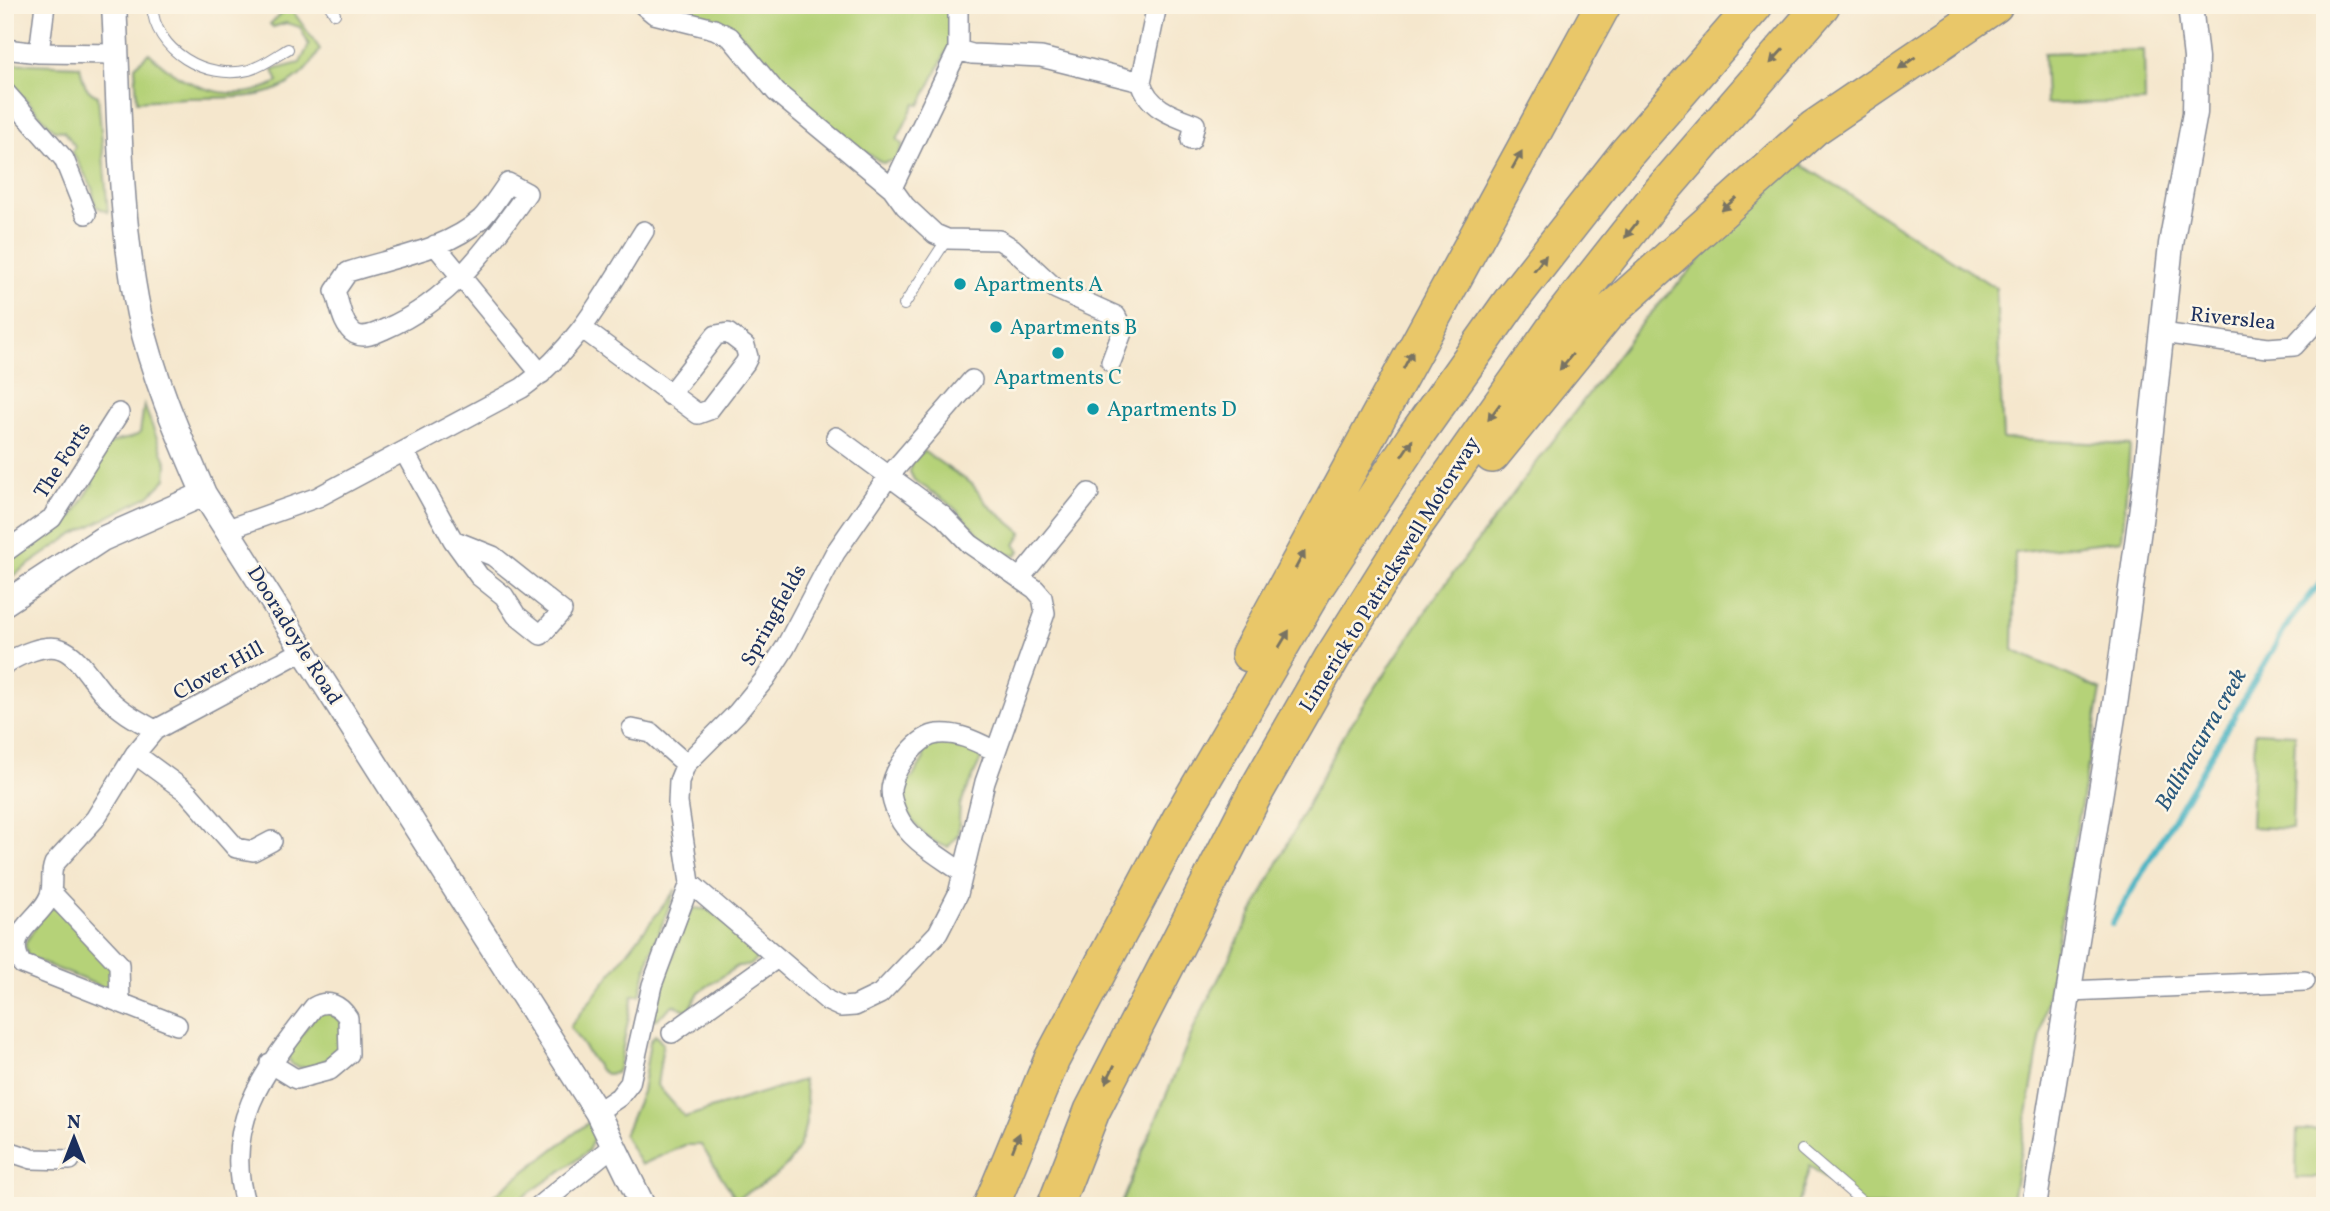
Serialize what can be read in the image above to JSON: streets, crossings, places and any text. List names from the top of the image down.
{
  "streets": {
    "highway": ["Limerick to Patrickswell Motorway"],
    "street": [
      "Riverslea",
      "The Forts",
      "Springfields",
      "Dooradoyle Road",
      "Clover Hill"
    ]
  },
  "crossings": [
    ["Dooradoyle Road", "Clover Hill"]
  ],
  "water": ["Ballinacurra creek"],
  "places": [
    "Apartments A",
    "Apartments B",
    "Apartments C",
    "Apartments D"
  ],
  "north": "top"
}
